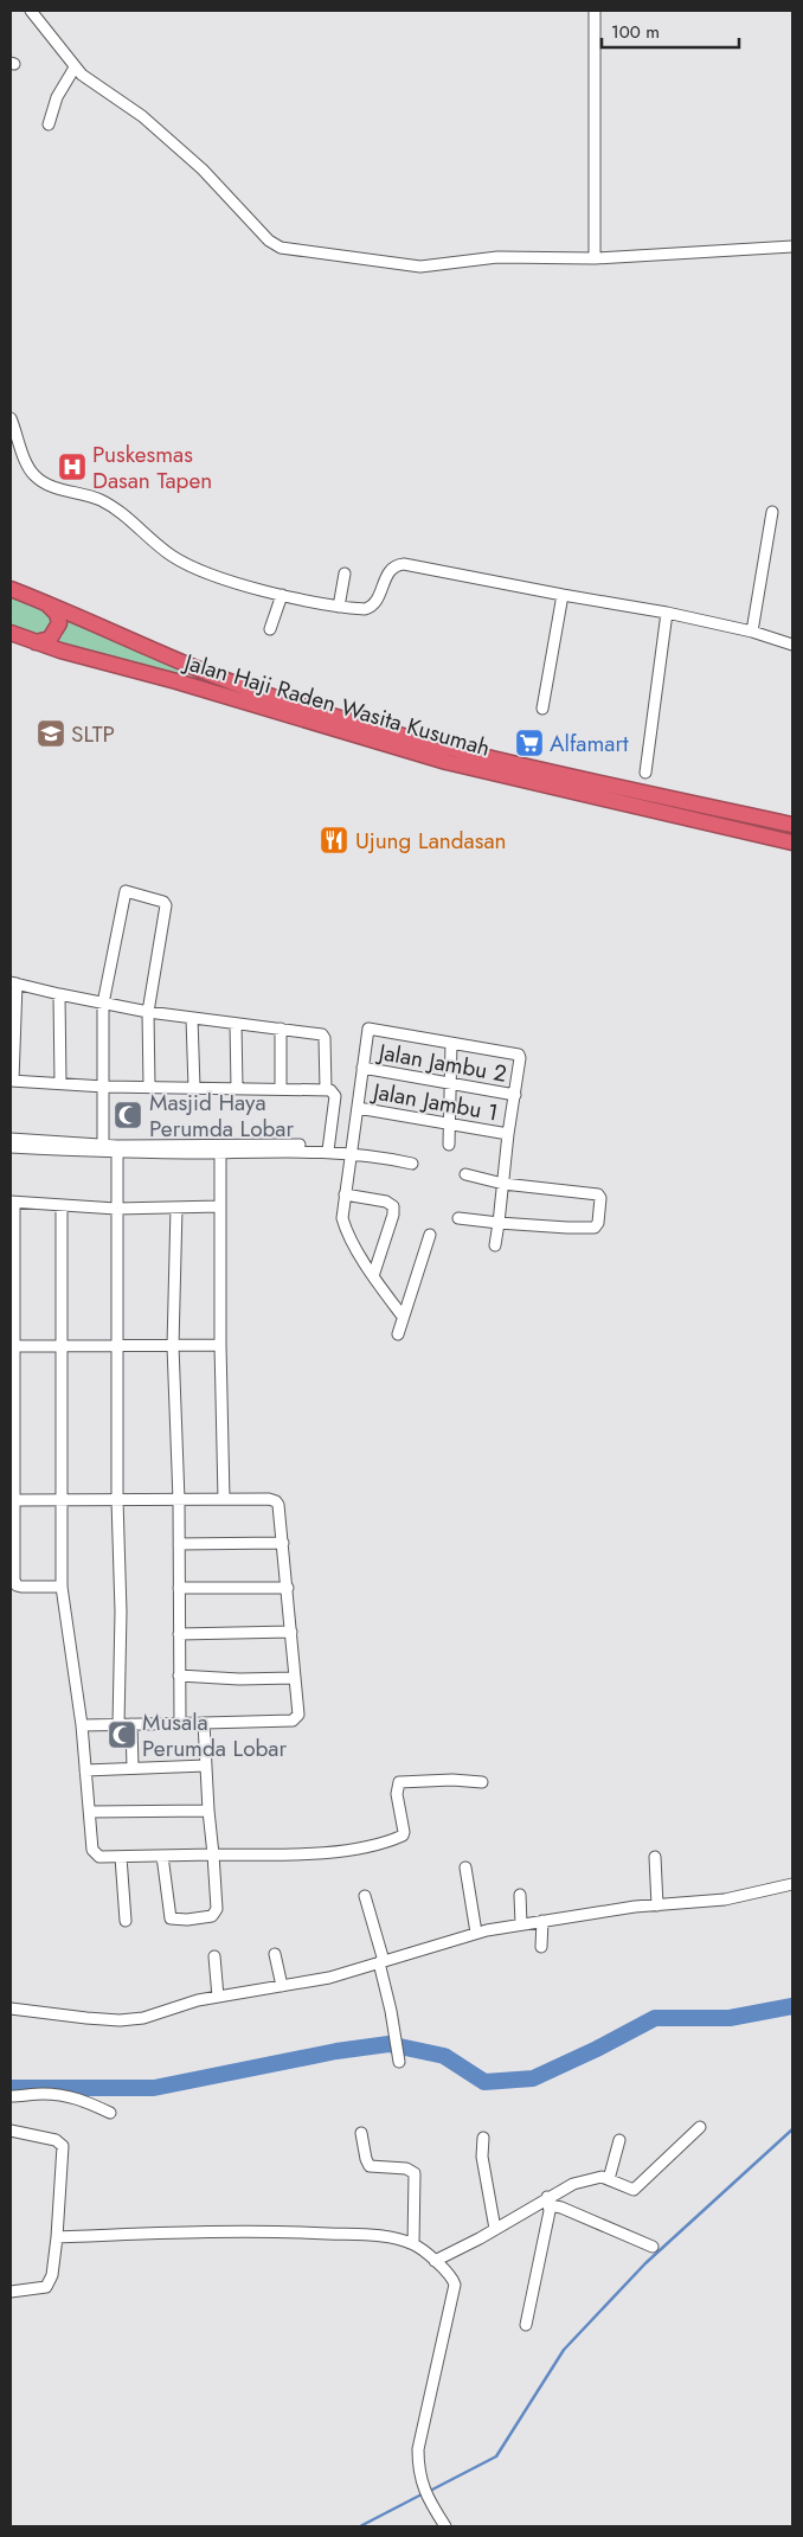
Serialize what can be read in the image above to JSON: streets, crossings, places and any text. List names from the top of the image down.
{
  "streets": {
    "highway": ["Jalan Haji Raden Wasita Kusumah"],
    "street": ["Jalan Jambu 2", "Jalan Jambu 1"]
  },
  "places": {
    "hospital": ["Puskesmas Dasan Tapen"],
    "school or university": ["SLTP"],
    "supermarket": ["Alfamart"],
    "restaurant": ["Ujung Landasan"],
    "mosque": ["Masjid Haya Perumda Lobar", "Musala Perumda Lobar"]
  },
  "scale_bar": "100 m"
}
